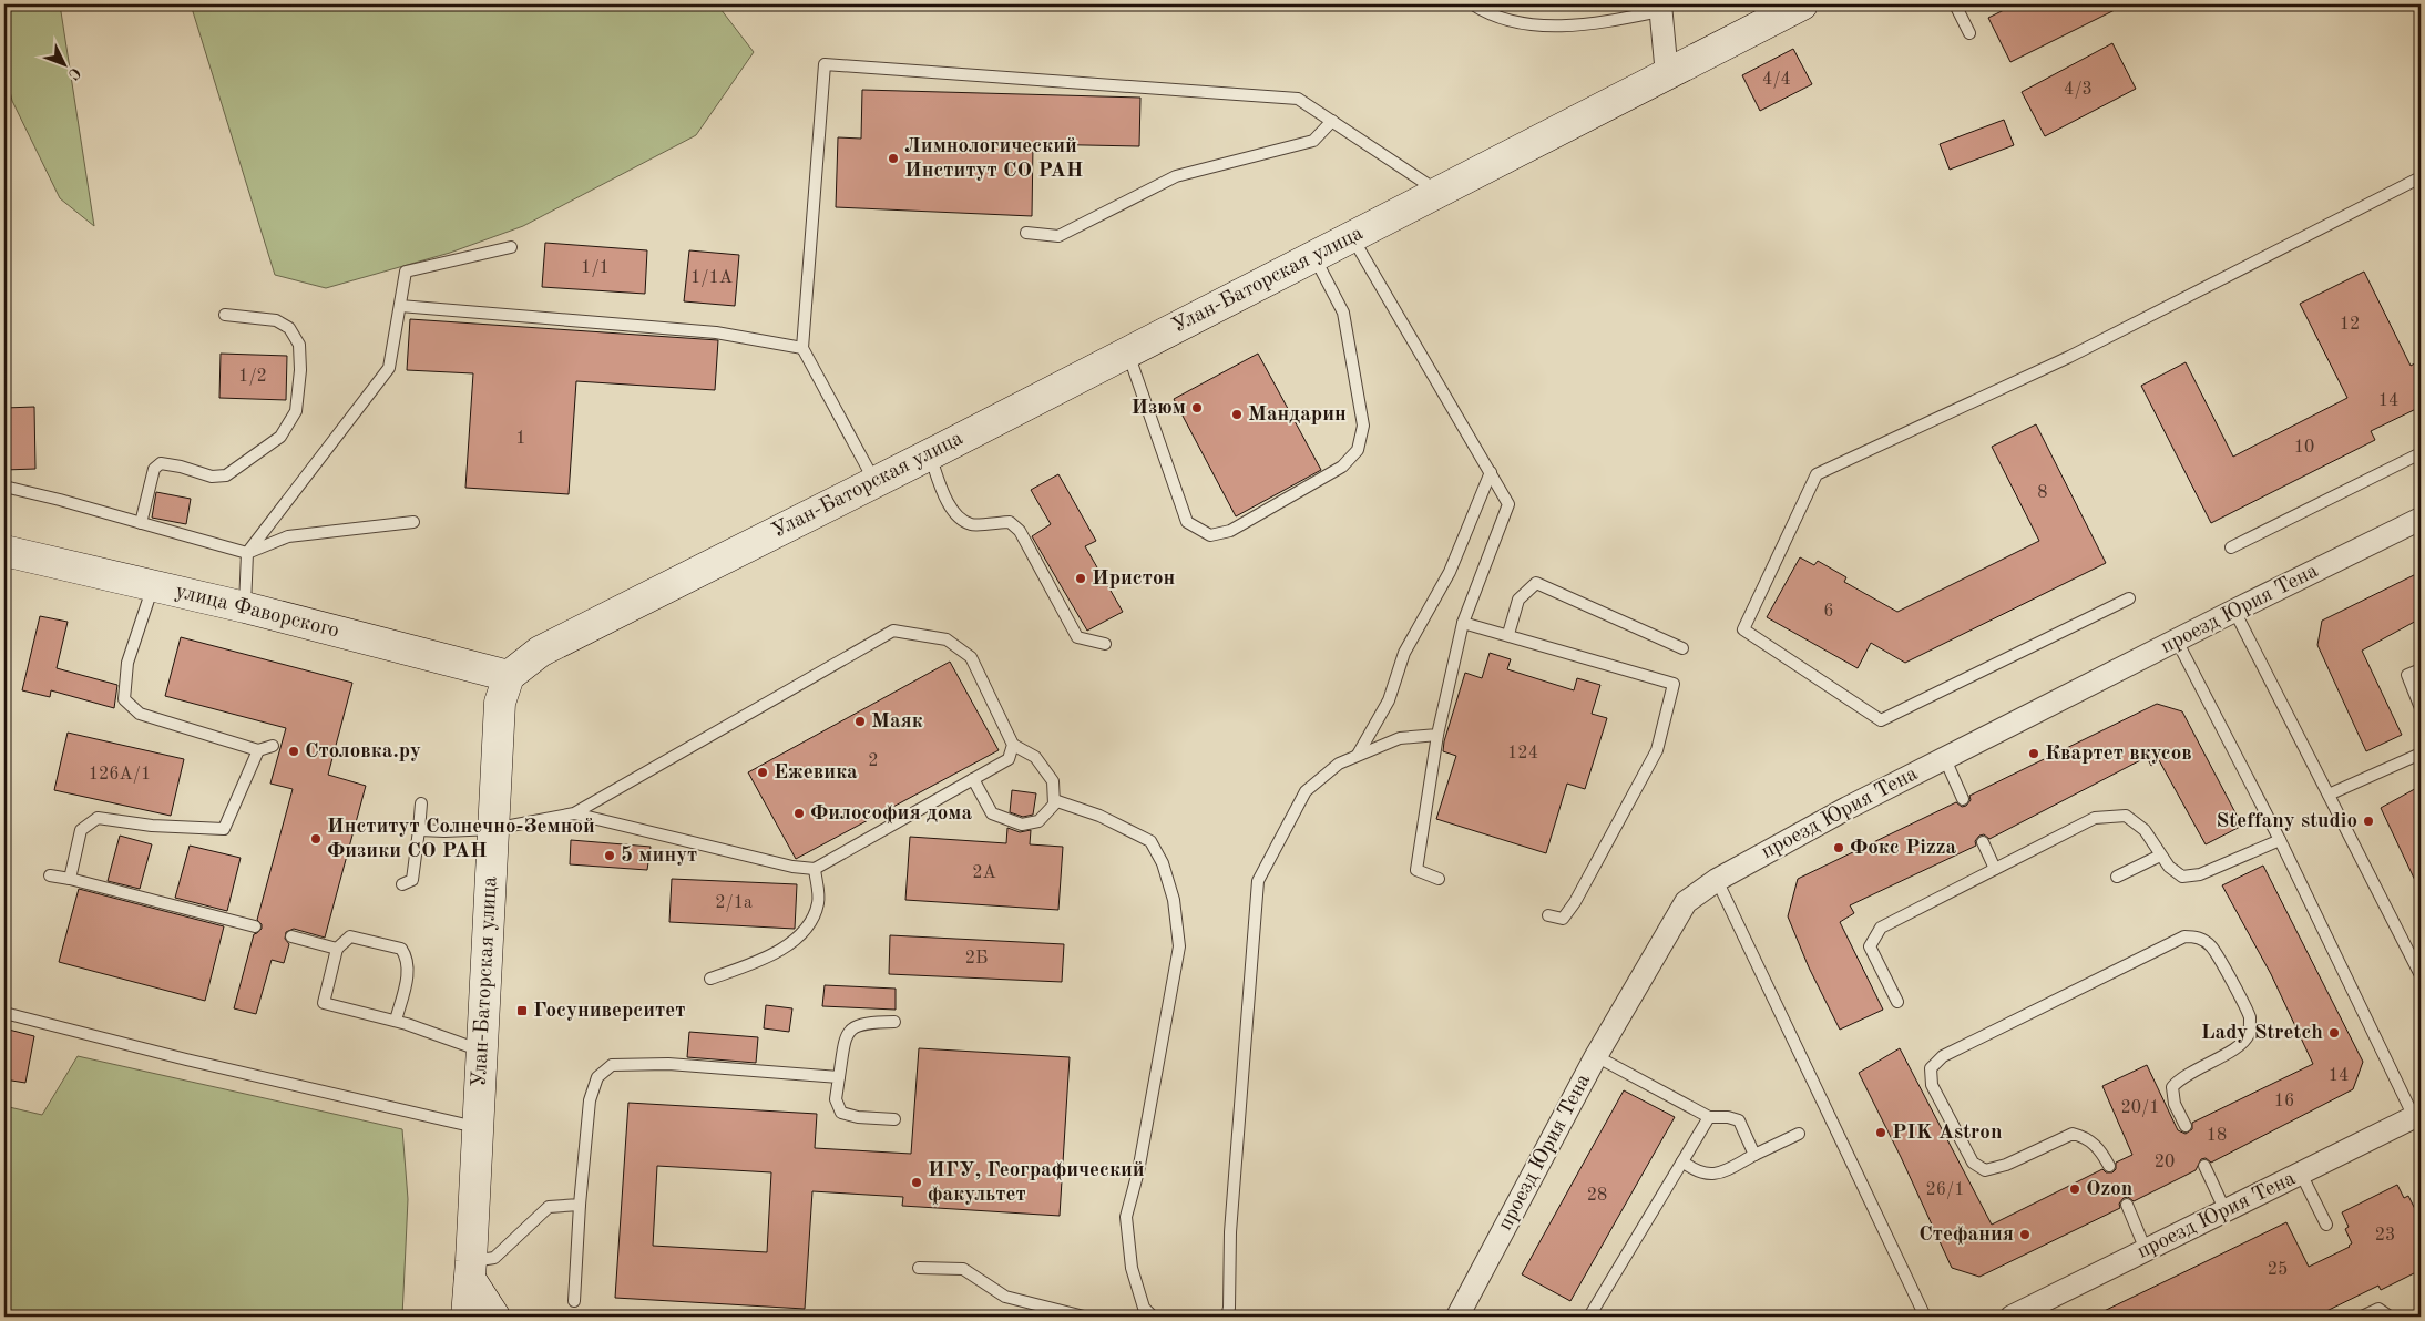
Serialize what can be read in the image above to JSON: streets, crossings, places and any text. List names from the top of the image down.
{
  "streets": {
    "street": ["Улан-Баторская улица", "проезд Юрия Тена", "улица Фаворского"]
  },
  "crossings": [
    ["Улан-Баторская улица", "улица Фаворского"]
  ],
  "places": {
    "other": [
      "Лимнологический Институт СО РАН",
      "Изюм",
      "Мандарин",
      "Иристон",
      "Маяк",
      "Столовка.ру",
      "Квартет вкусов",
      "Ежевика",
      "Философия дома",
      "Steffany studio",
      "Институт Солнечно-Земной Физики СО РАН",
      "Фокс Pizza",
      "5 минут",
      "Lady Stretch",
      "PIK Astron",
      "ИГУ, Географический факультет",
      "Ozon",
      "Стефания"
    ],
    "transit": ["Госуниверситет"]
  },
  "house_numbers": [
    "4/4",
    "4/3",
    "1/1",
    "1/1А",
    "12",
    "1/2",
    "14",
    "1",
    "10",
    "8",
    "6",
    "124",
    "2",
    "126А/1",
    "2А",
    "2/1а",
    "2Б",
    "14",
    "16",
    "20/1",
    "18",
    "20",
    "26/1",
    "28",
    "23",
    "25"
  ],
  "north": "bottom right"
}
